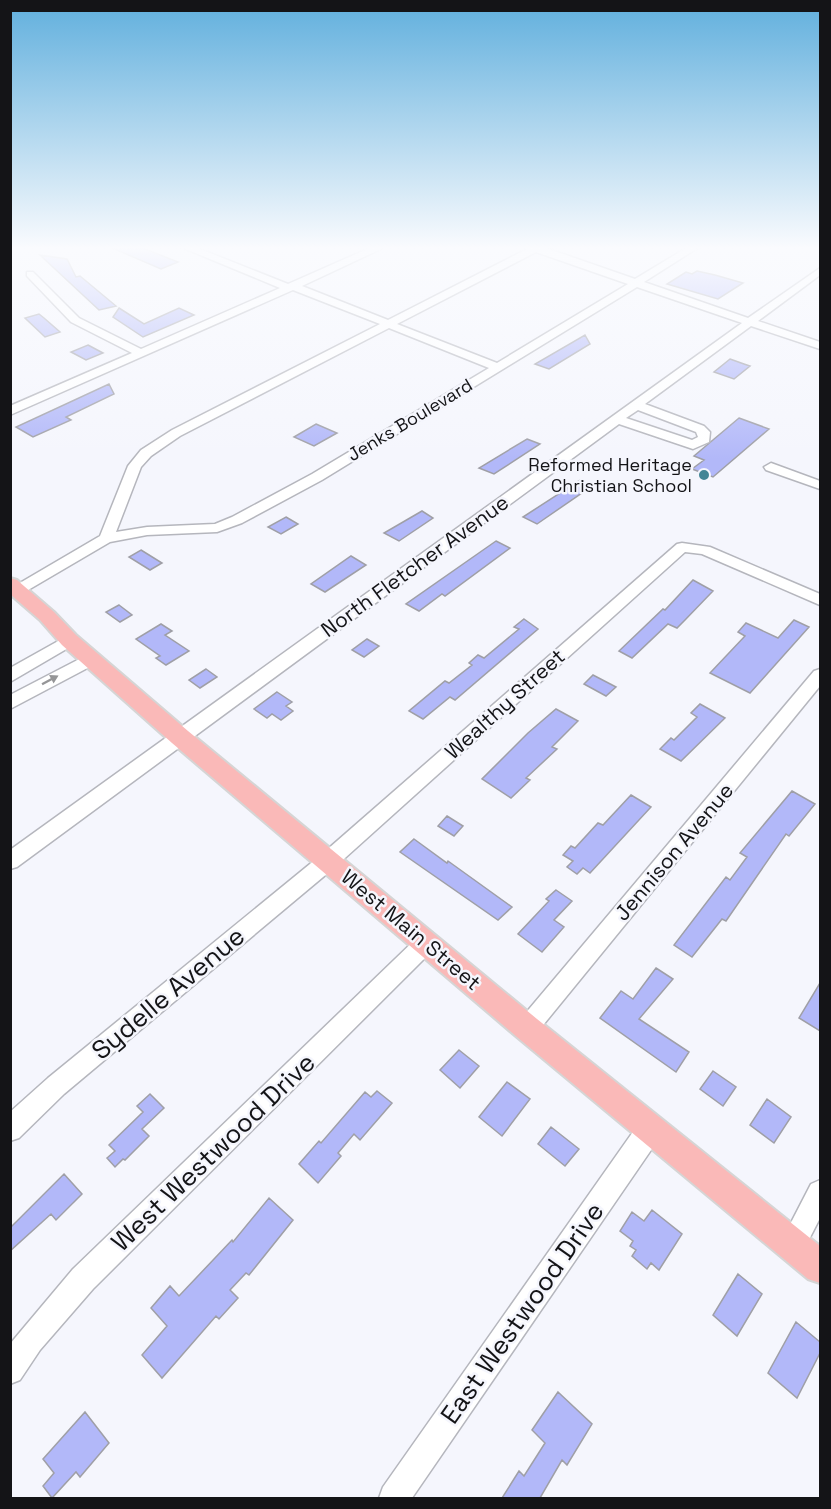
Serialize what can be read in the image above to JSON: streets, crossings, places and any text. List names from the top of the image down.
{
  "streets": {
    "main road": ["West Main Street"],
    "street": [
      "Jenks Boulevard",
      "North Fletcher Avenue",
      "Wealthy Street",
      "Jennison Avenue",
      "Sydelle Avenue",
      "West Westwood Drive",
      "East Westwood Drive"
    ]
  },
  "crossings": [
    ["North Fletcher Avenue", "West Main Street"],
    ["Wealthy Street", "West Main Street"],
    ["Wealthy Street", "Sydelle Avenue"],
    ["Jennison Avenue", "West Main Street"],
    ["West Main Street", "Sydelle Avenue"],
    ["West Main Street", "West Westwood Drive"],
    ["West Main Street", "East Westwood Drive"]
  ],
  "places": ["Reformed Heritage Christian School"]
}
